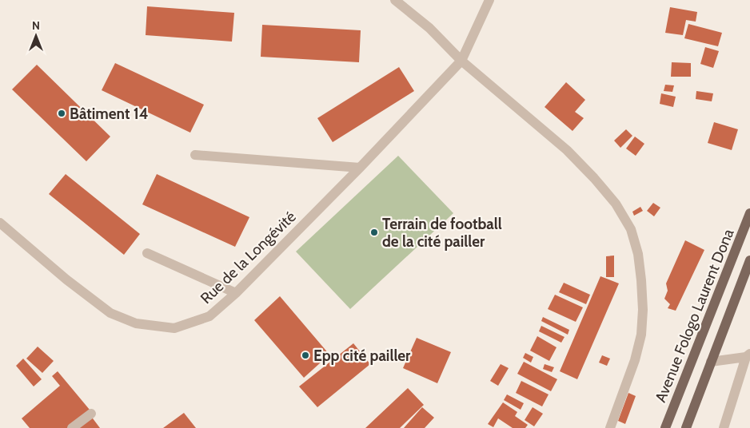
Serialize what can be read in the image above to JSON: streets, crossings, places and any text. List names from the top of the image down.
{
  "streets": {
    "main road": ["Avenue Fologo Laurent Dona"],
    "street": ["Rue de la Longévité"]
  },
  "places": ["Bâtiment 14", "Terrain de football de la cité pailler", "Epp cité pailler"],
  "north": "top"
}
